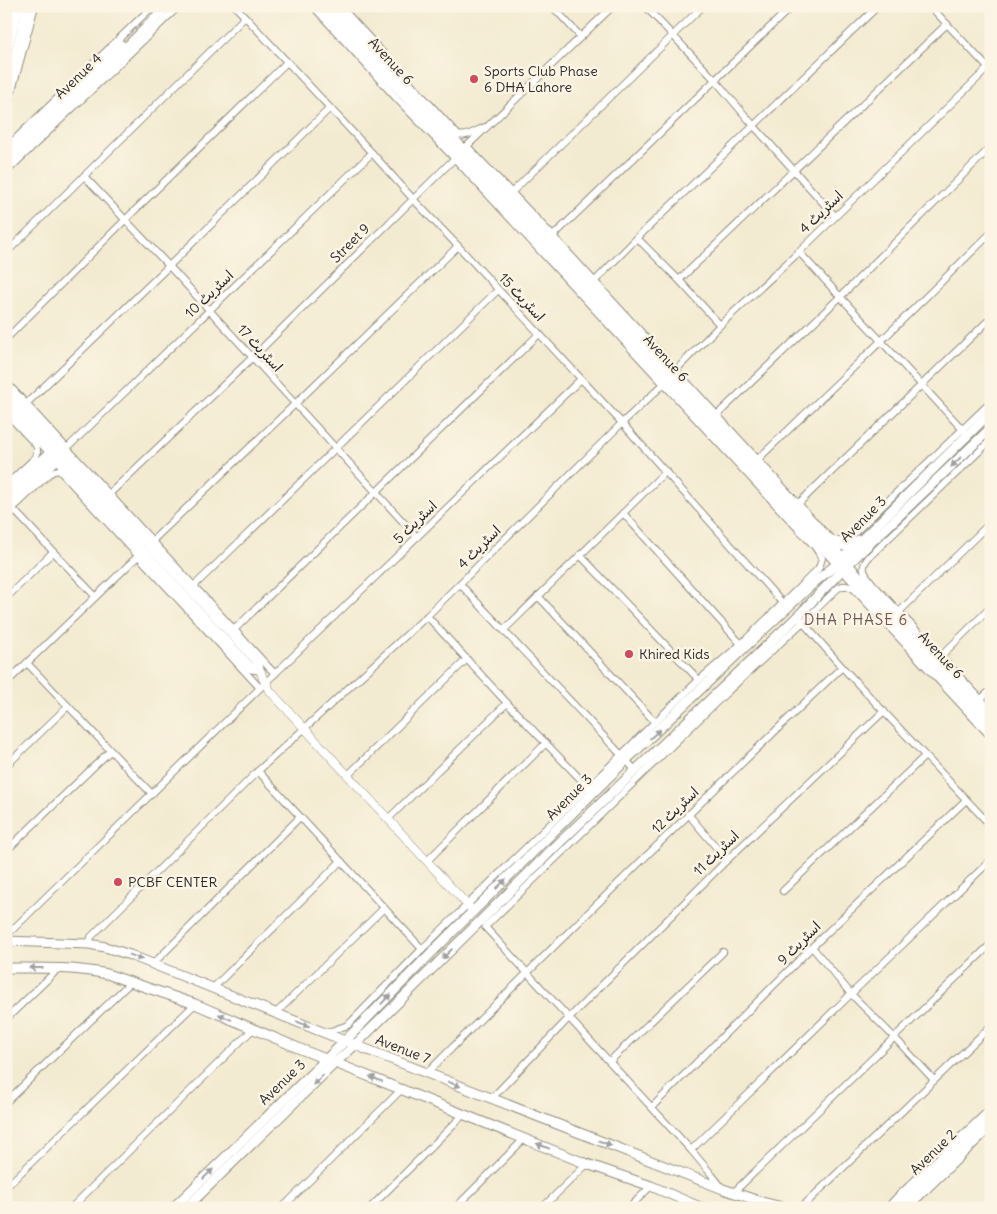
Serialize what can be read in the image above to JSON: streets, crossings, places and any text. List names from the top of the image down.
{
  "streets": {
    "main road": [
      "Avenue 6",
      "Avenue 4",
      "Avenue 3",
      "Avenue 7",
      "Avenue 2"
    ],
    "street": [
      "اسٹریٹ 4",
      "Street 9",
      "اسٹریٹ 10",
      "اسٹریٹ 15",
      "اسٹریٹ 17",
      "اسٹریٹ 5",
      "اسٹریٹ 12",
      "اسٹریٹ 11",
      "اسٹریٹ 9"
    ]
  },
  "crossings": [
    ["Avenue 6", "اسٹریٹ 4"],
    ["Avenue 6", "Street 9"],
    ["Avenue 6", "Avenue 3"],
    ["اسٹریٹ 4", "اسٹریٹ 15"],
    ["اسٹریٹ 4", "Avenue 7"],
    ["Street 9", "اسٹریٹ 15"],
    ["Street 9", "اسٹریٹ 17"],
    ["اسٹریٹ 10", "اسٹریٹ 15"],
    ["اسٹریٹ 10", "اسٹریٹ 17"],
    ["اسٹریٹ 15", "Avenue 3"],
    ["اسٹریٹ 15", "اسٹریٹ 5"],
    ["اسٹریٹ 17", "اسٹریٹ 5"],
    ["Avenue 3", "Avenue 7"],
    ["اسٹریٹ 12", "Avenue 7"],
    ["اسٹریٹ 11", "Avenue 7"]
  ],
  "districts": ["DHA PHASE 6"],
  "places": ["Sports Club Phase 6 DHA Lahore", "Khired Kids", "PCBF CENTER"]
}
